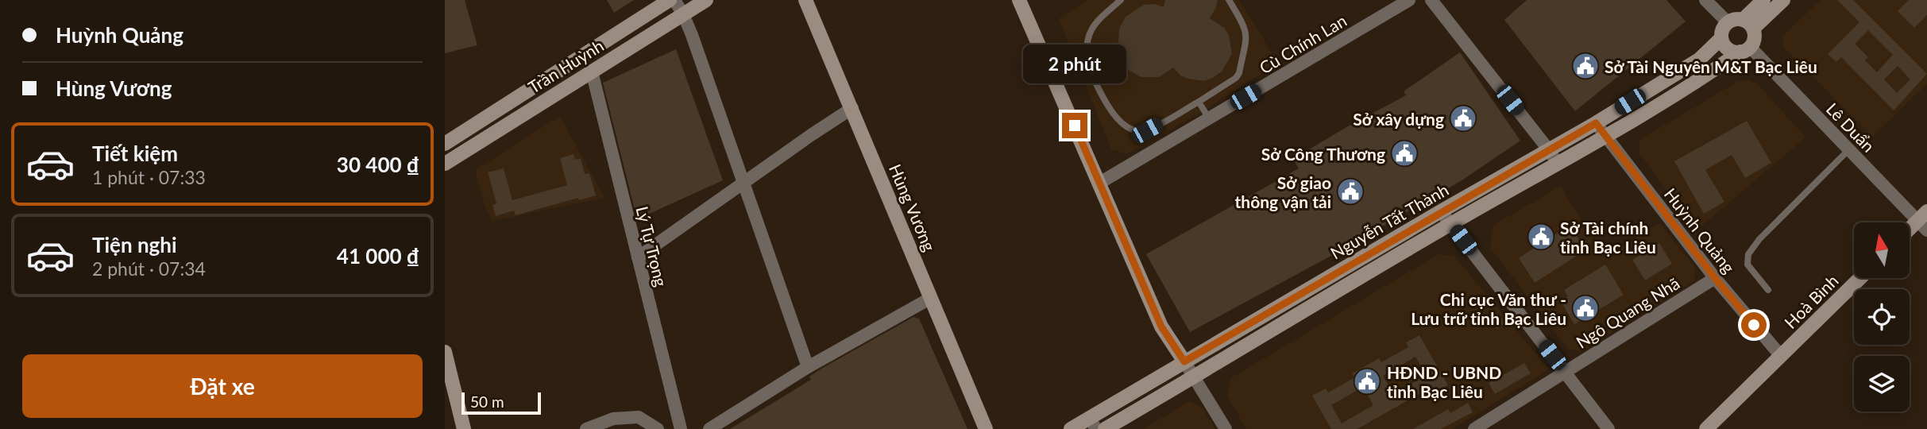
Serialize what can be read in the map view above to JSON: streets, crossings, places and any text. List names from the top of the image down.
{
  "streets": {
    "street": [
      "Cù Chính Lan",
      "Trần Huỳnh",
      "Lê Duẩn",
      "Hùng Vương",
      "Nguyễn Tất Thành",
      "Huỳnh Quảng",
      "Lý Tự Trọng",
      "Hoà Bình",
      "Ngô Quang Nhã"
    ]
  },
  "crossings": [
    ["Trần Huỳnh", "Lý Tự Trọng"],
    ["Lê Duẩn", "Nguyễn Tất Thành"],
    ["Nguyễn Tất Thành", "Huỳnh Quảng"],
    ["Huỳnh Quảng", "Hoà Bình"],
    ["Huỳnh Quảng", "Ngô Quang Nhã"]
  ],
  "places": {
    "public building": [
      "Sở Tài Nguyên M&T Bạc Liêu",
      "Sở xây dựng",
      "Sở Công Thương",
      "Sở giao thông vận tải",
      "Sở Tài chính tỉnh Bạc Liêu",
      "Chi cục Văn thư - Lưu trữ tỉnh Bạc Liêu",
      "HĐND - UBND tỉnh Bạc Liêu"
    ]
  },
  "scale_bar": "50 m",
  "north": "top",
  "page": {
    "banner": ["Huỳnh Quảng", "Hùng Vương"],
    "bubble": "2 phút",
    "list": [
      {
        "name": "Tiết kiệm",
        "note": "1 phút · 07:33",
        "value": "30 400 ₫"
      },
      {
        "name": "Tiện nghi",
        "note": "2 phút · 07:34",
        "value": "41 000 ₫"
      }
    ],
    "buttons": "Đặt xe",
    "scale": "50 m"
  }
}
